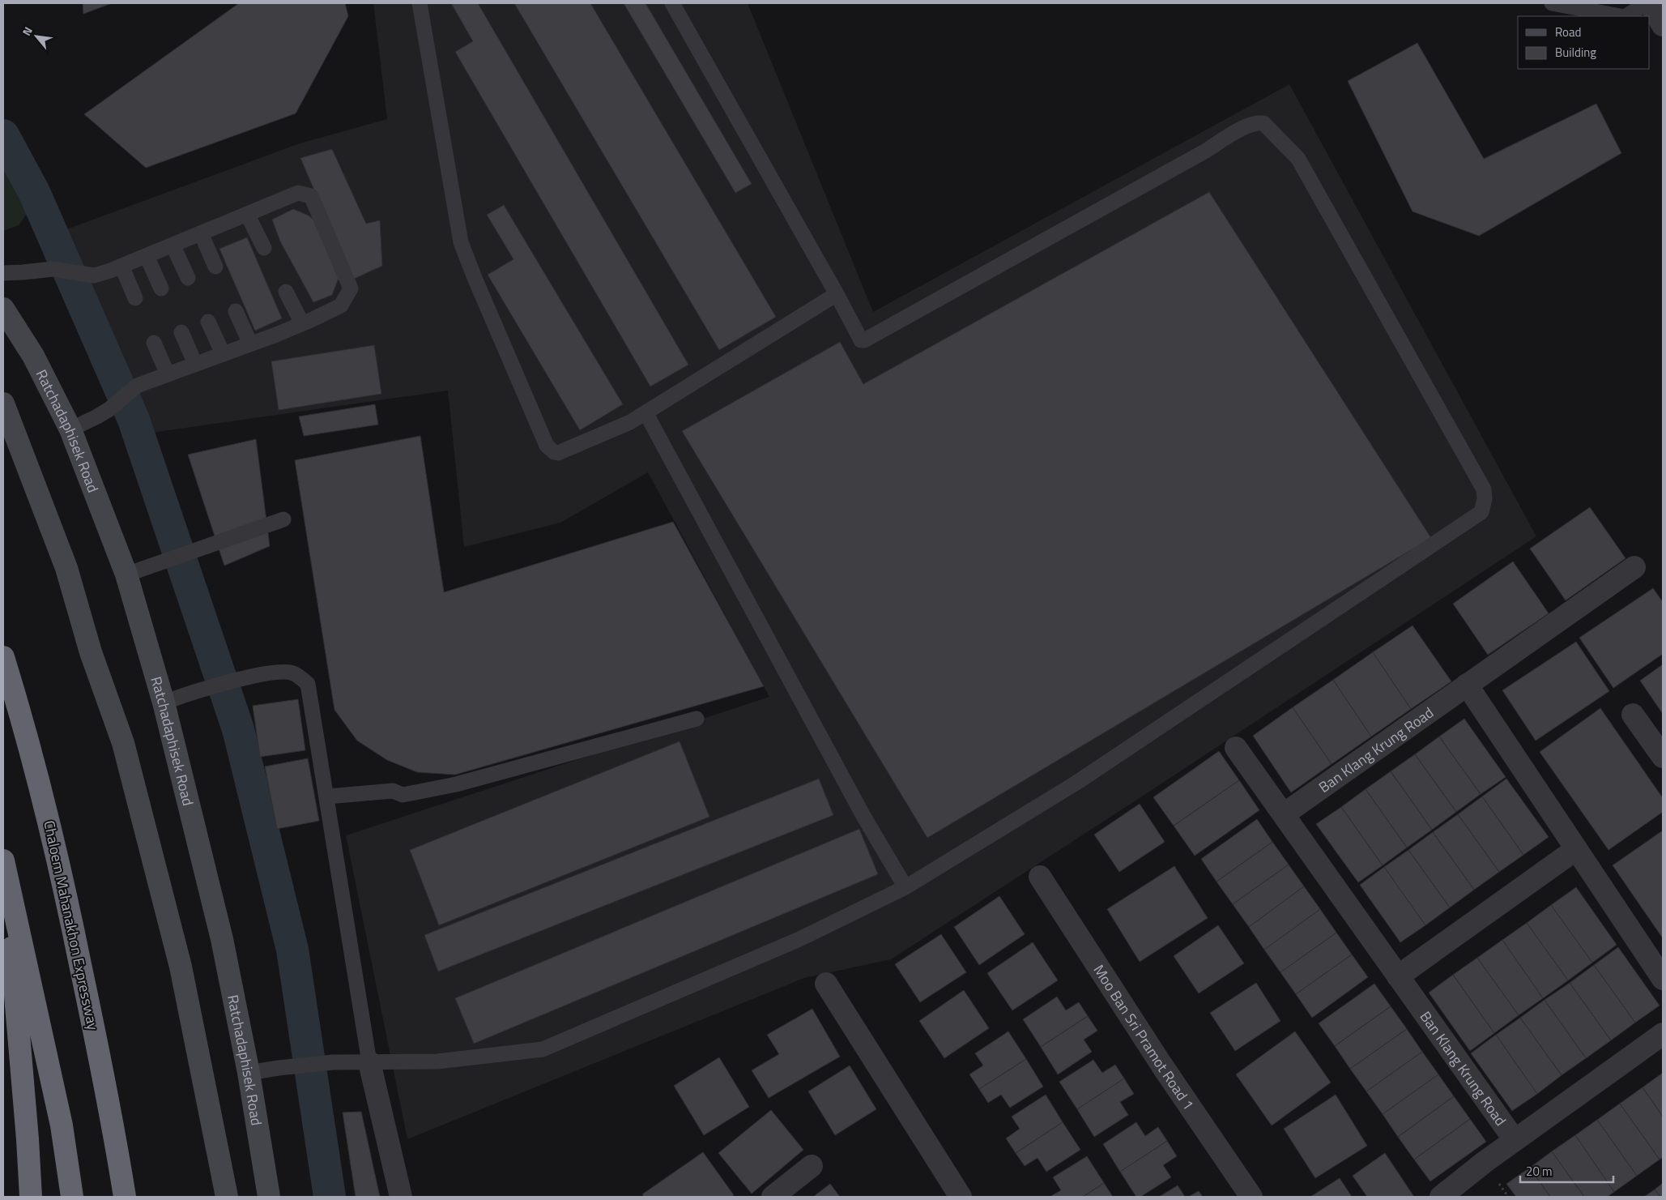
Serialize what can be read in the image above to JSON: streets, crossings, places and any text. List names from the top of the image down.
{
  "streets": {
    "highway": ["Chaloem Mahanakhon Expressway"],
    "main road": ["Ratchadaphisek Road"],
    "street": ["Ban Klang Krung Road", "Moo Ban Sri Pramot Road 1"]
  },
  "legend": ["Road", "Building"],
  "scale_bar": "20 m",
  "north": "top left"
}
